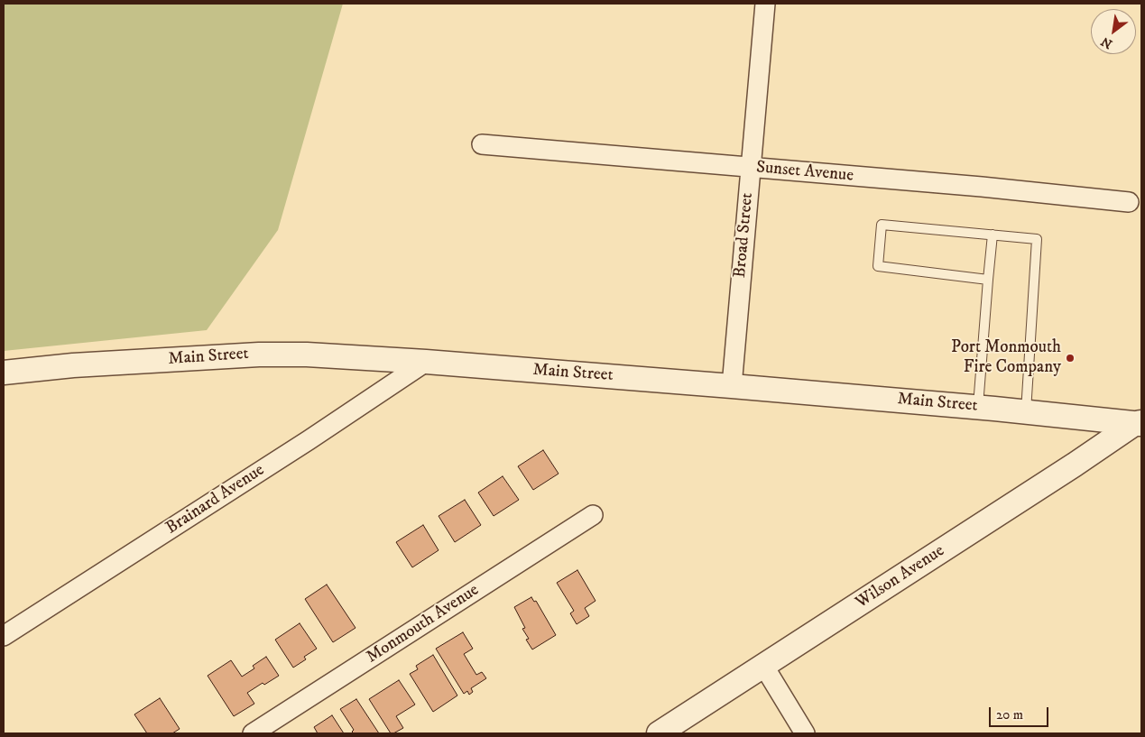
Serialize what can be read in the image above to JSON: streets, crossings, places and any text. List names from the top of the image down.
{
  "streets": {
    "street": [
      "Sunset Avenue",
      "Broad Street",
      "Main Street",
      "Brainard Avenue",
      "Wilson Avenue",
      "Monmouth Avenue"
    ]
  },
  "crossings": [
    ["Sunset Avenue", "Broad Street"],
    ["Broad Street", "Main Street"],
    ["Main Street", "Brainard Avenue"],
    ["Main Street", "Wilson Avenue"]
  ],
  "places": ["Port Monmouth Fire Company"],
  "scale_bar": "20 m",
  "north": "bottom left"
}
